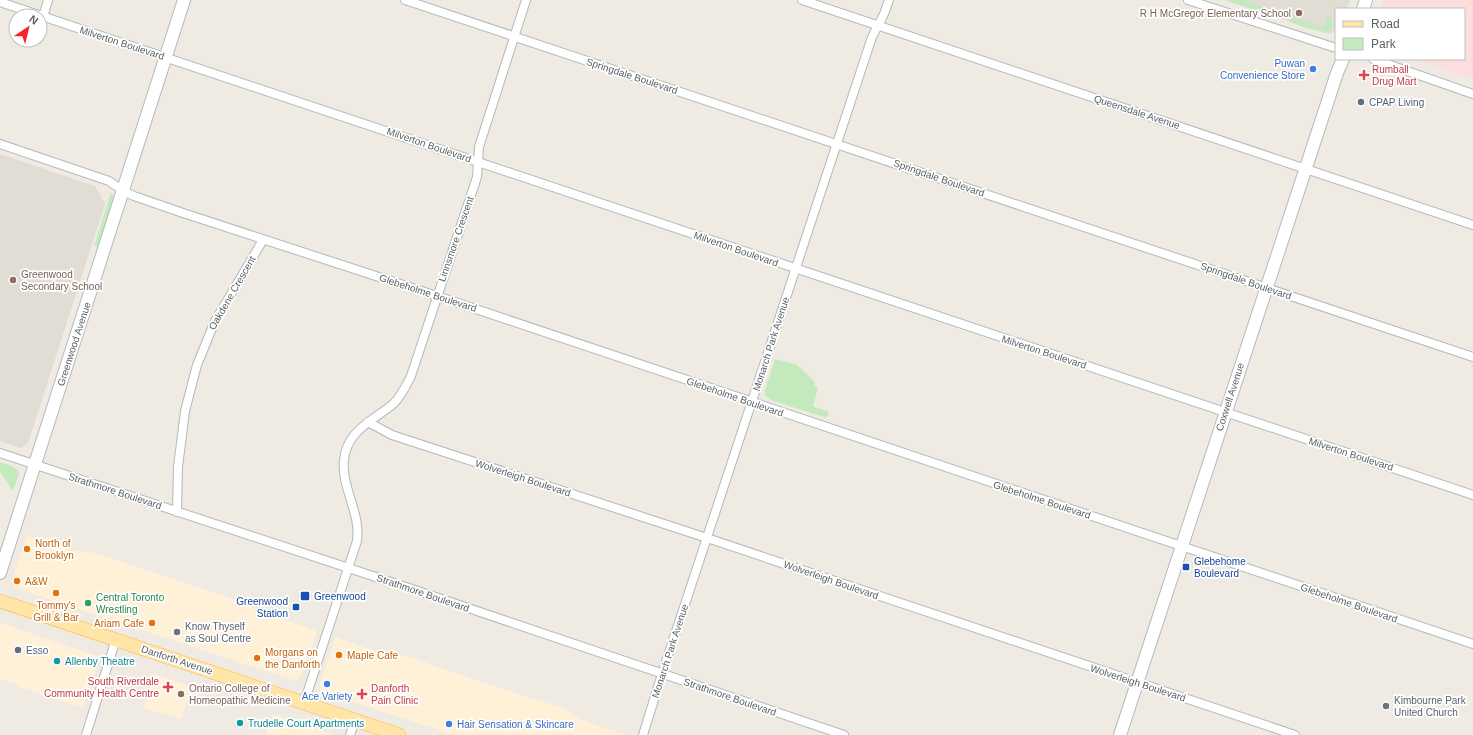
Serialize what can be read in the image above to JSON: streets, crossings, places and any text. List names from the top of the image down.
{
  "streets": {
    "main road": ["Greenwood Avenue", "Coxwell Avenue", "Danforth Avenue"],
    "street": [
      "Milverton Boulevard",
      "Springdale Boulevard",
      "Queensdale Avenue",
      "Linnsmore Crescent",
      "Oakdene Crescent",
      "Glebeholme Boulevard",
      "Monarch Park Avenue",
      "Wolverleigh Boulevard",
      "Strathmore Boulevard"
    ]
  },
  "crossings": [
    ["Milverton Boulevard", "Linnsmore Crescent"],
    ["Milverton Boulevard", "Greenwood Avenue"],
    ["Milverton Boulevard", "Monarch Park Avenue"],
    ["Milverton Boulevard", "Coxwell Avenue"],
    ["Springdale Boulevard", "Linnsmore Crescent"],
    ["Springdale Boulevard", "Monarch Park Avenue"],
    ["Springdale Boulevard", "Coxwell Avenue"],
    ["Queensdale Avenue", "Monarch Park Avenue"],
    ["Queensdale Avenue", "Coxwell Avenue"],
    ["Linnsmore Crescent", "Glebeholme Boulevard"],
    ["Linnsmore Crescent", "Wolverleigh Boulevard"],
    ["Linnsmore Crescent", "Strathmore Boulevard"],
    ["Linnsmore Crescent", "Danforth Avenue"],
    ["Oakdene Crescent", "Glebeholme Boulevard"],
    ["Oakdene Crescent", "Strathmore Boulevard"],
    ["Glebeholme Boulevard", "Greenwood Avenue"],
    ["Glebeholme Boulevard", "Monarch Park Avenue"],
    ["Glebeholme Boulevard", "Coxwell Avenue"],
    ["Greenwood Avenue", "Strathmore Boulevard"],
    ["Monarch Park Avenue", "Wolverleigh Boulevard"],
    ["Monarch Park Avenue", "Strathmore Boulevard"],
    ["Coxwell Avenue", "Wolverleigh Boulevard"]
  ],
  "places": {
    "other": [
      "R H McGregor Elementary School",
      "Puwan Convenience Store",
      "CPAP Living",
      "Greenwood Secondary School",
      "North of Brooklyn",
      "A&W",
      "Tommy's Grill & Bar",
      "Central Toronto Wrestling",
      "Ariam Cafe",
      "Know Thyself as Soul Centre",
      "Esso",
      "Maple Cafe",
      "Morgans on the Danforth",
      "Allenby Theatre",
      "Ace Variety",
      "Ontario College of Homeopathic Medicine",
      "Kimbourne Park United Church",
      "Trudelle Court Apartments",
      "Hair Sensation & Skincare"
    ],
    "health": ["Rumball Drug Mart", "South Riverdale Community Health Centre", "Danforth Pain Clinic"],
    "transit": ["Glebehome Boulevard", "Greenwood", "Greenwood Station"]
  },
  "legend": ["Road", "Park"],
  "north": "top right"
}
